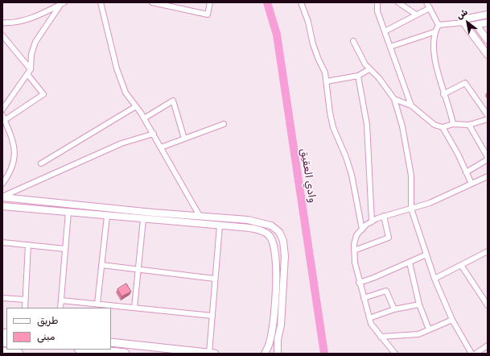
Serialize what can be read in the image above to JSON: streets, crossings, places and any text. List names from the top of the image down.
{
  "water": ["وادي العقيق"],
  "legend": ["طريق", "مبنى"],
  "north": "top left"
}
